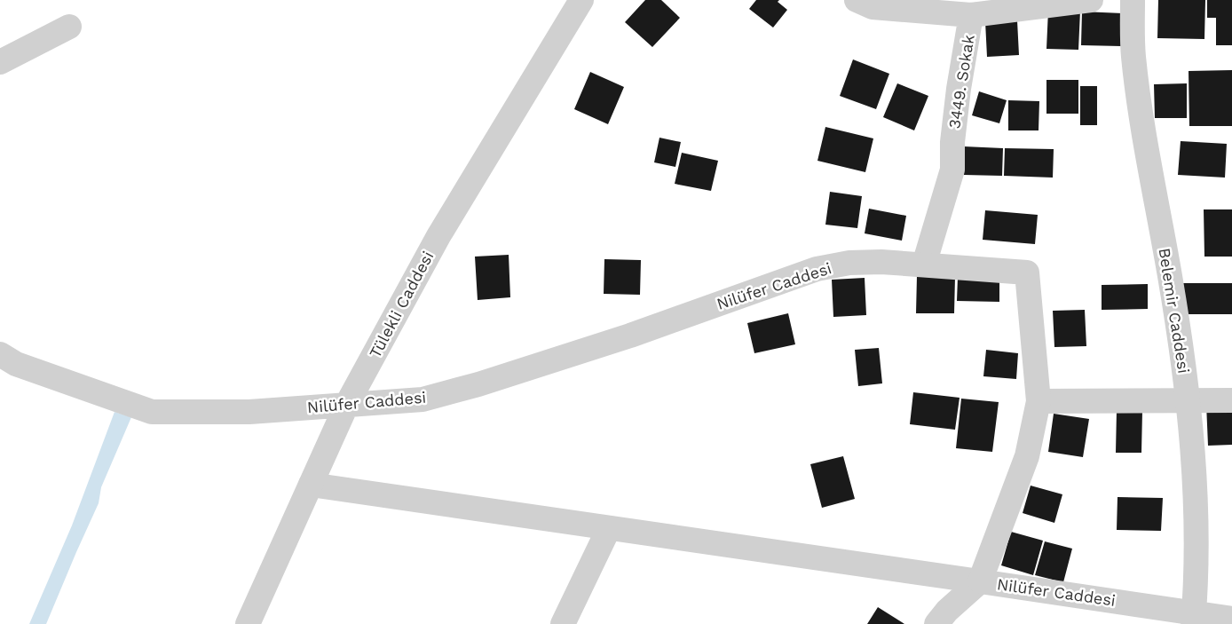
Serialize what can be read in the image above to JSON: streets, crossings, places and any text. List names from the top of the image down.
{
  "streets": {
    "street": [
      "3449. Sokak",
      "Nilüfer Caddesi",
      "Tülekli Caddesi",
      "Belemir Caddesi"
    ]
  },
  "crossings": [
    ["3449. Sokak", "Nilüfer Caddesi"],
    ["Nilüfer Caddesi", "Tülekli Caddesi"],
    ["Nilüfer Caddesi", "Belemir Caddesi"]
  ]
}
